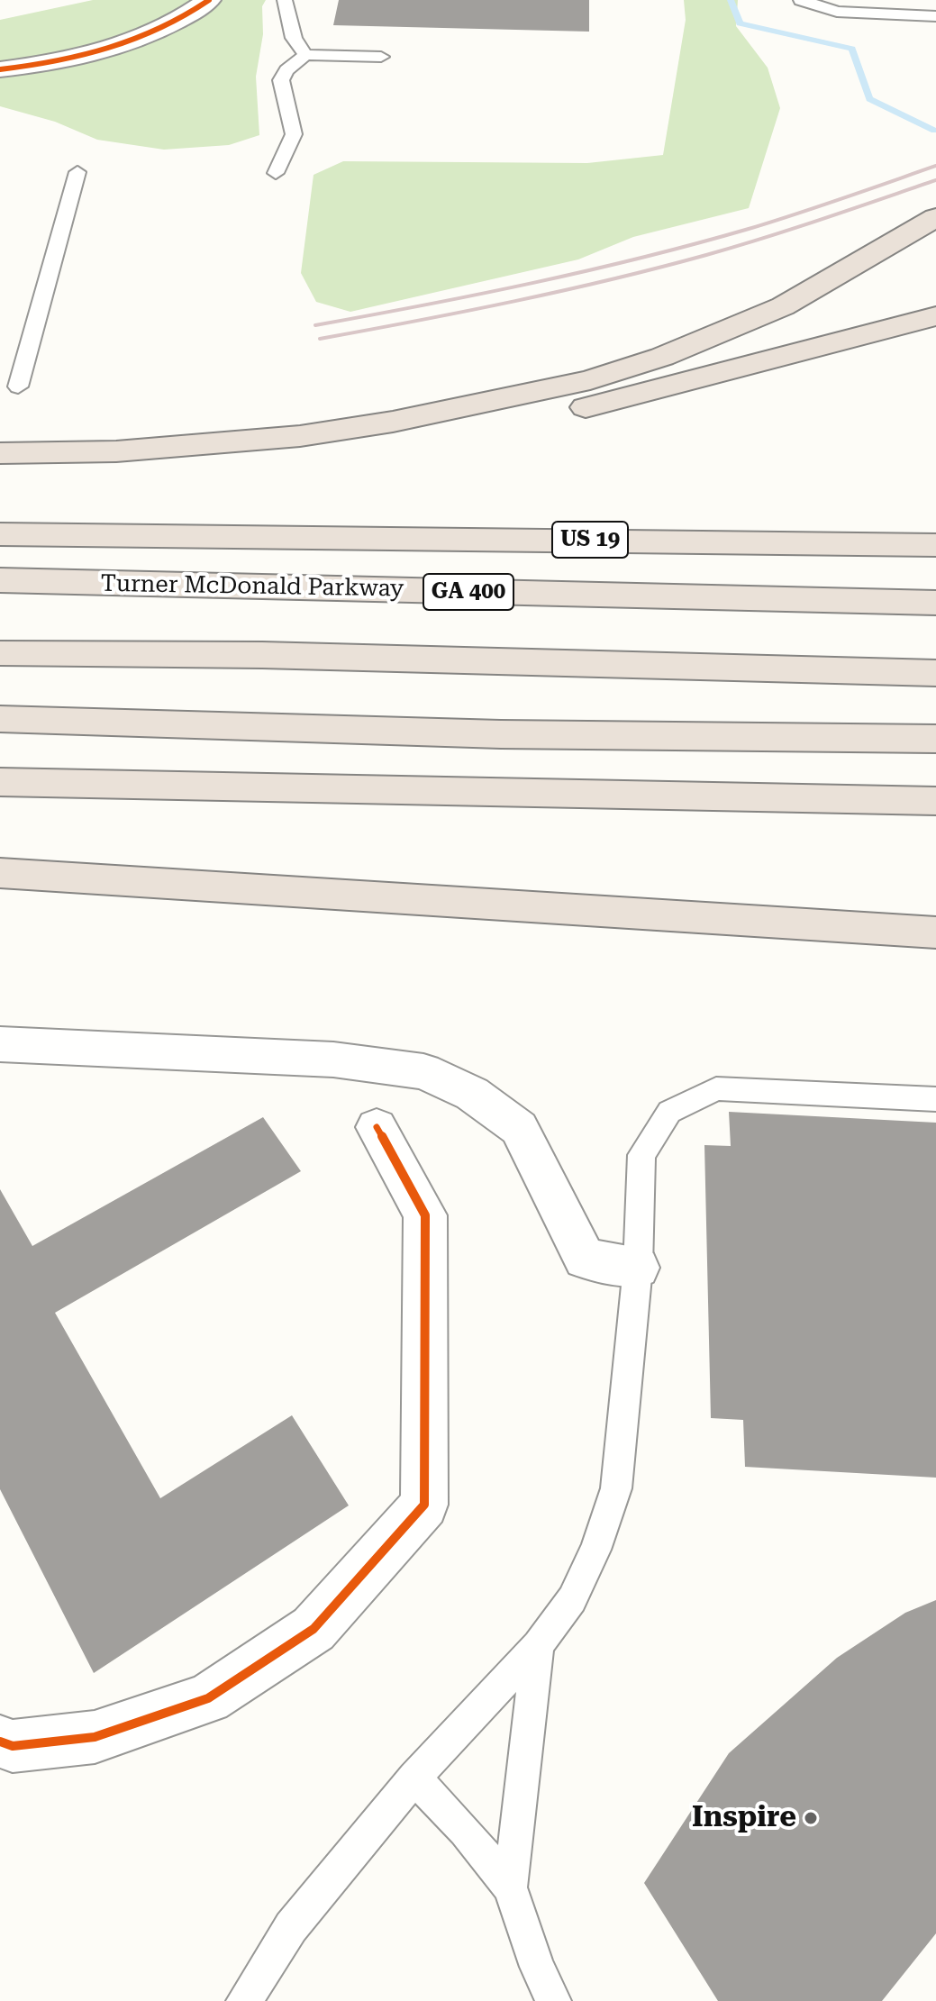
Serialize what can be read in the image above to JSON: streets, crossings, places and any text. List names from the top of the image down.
{
  "streets": {
    "highway": ["US 19", "Turner McDonald Parkway", "GA 400"]
  },
  "places": ["Inspire"]
}
